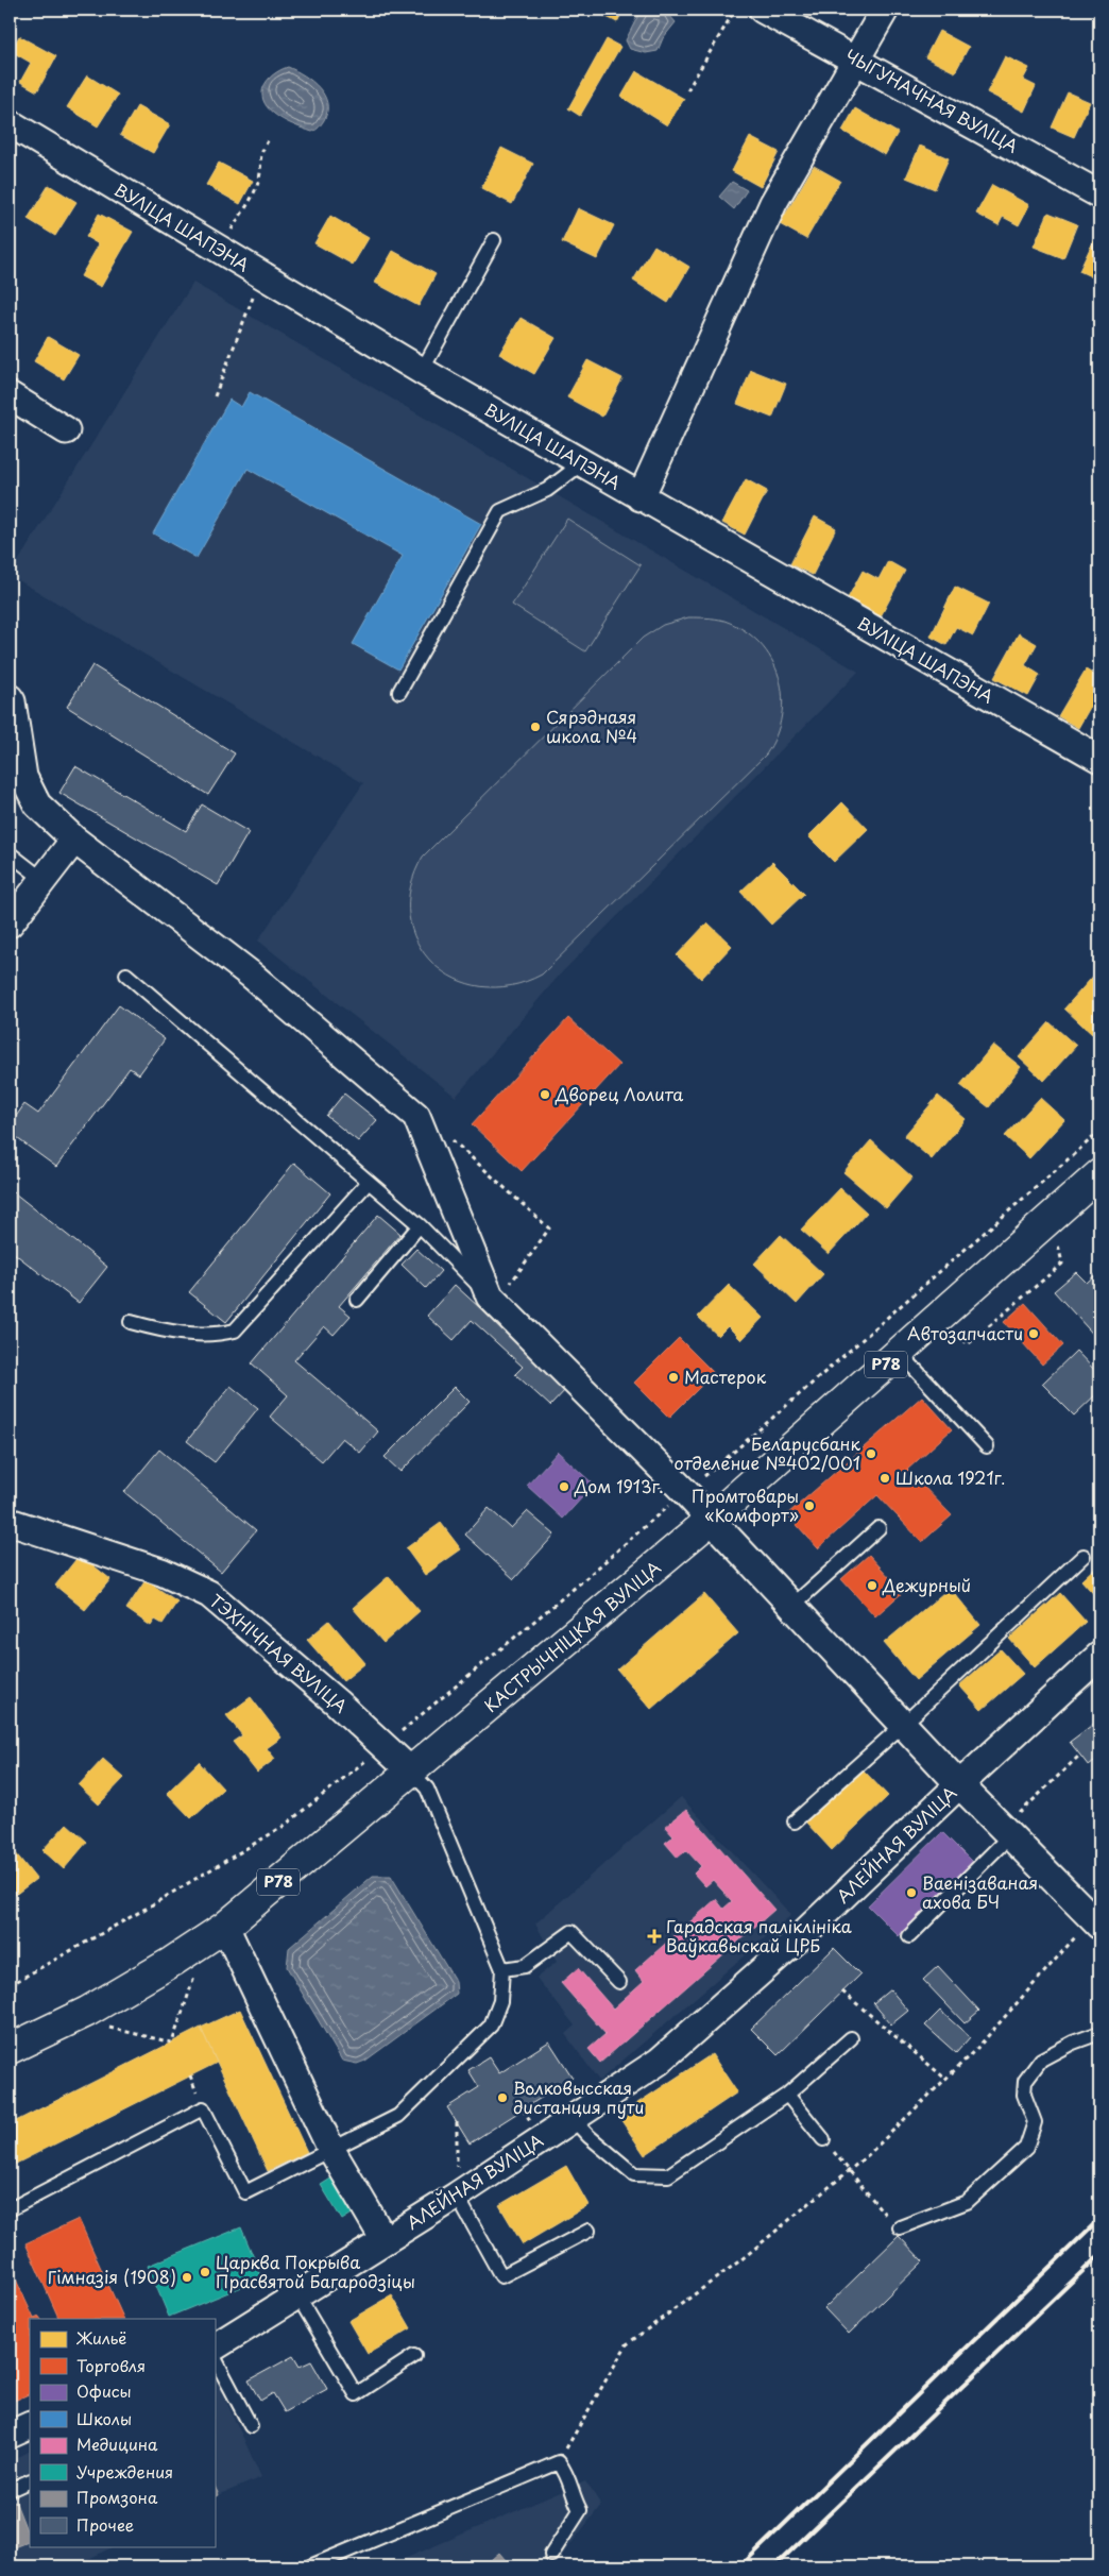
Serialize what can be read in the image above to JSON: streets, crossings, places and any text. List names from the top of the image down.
{
  "streets": {
    "main road": ["Р78", "КАСТРЫЧНІЦКАЯ ВУЛІЦА"],
    "street": [
      "ЧЫГУНАЧНАЯ ВУЛІЦА",
      "ВУЛІЦА ШАПЭНА",
      "ТЭХНІЧНАЯ ВУЛІЦА",
      "АЛЕЙНАЯ ВУЛІЦА"
    ]
  },
  "crossings": [
    ["КАСТРЫЧНІЦКАЯ ВУЛІЦА", "ТЭХНІЧНАЯ ВУЛІЦА"]
  ],
  "places": {
    "other": [
      "Сярэднаяя школа №4",
      "Дворец Лолита",
      "Автозапчасти",
      "Мастерок",
      "Беларусбанк отделение №402/001",
      "Школа 1921г.",
      "Дом 1913г.",
      "Промтовары «Комфорт»",
      "Дежурный",
      "Ваенізаваная ахова БЧ",
      "Волковысская дистанция пути",
      "Царква Покрыва Прасвятой Багародзіцы",
      "Гімназія (1908)"
    ],
    "health": ["Гарадская паліклініка Ваўкавыскай ЦРБ"]
  },
  "legend": [
    "Жильё",
    "Торговля",
    "Офисы",
    "Школы",
    "Медицина",
    "Учреждения",
    "Промзона",
    "Прочее"
  ]
}
